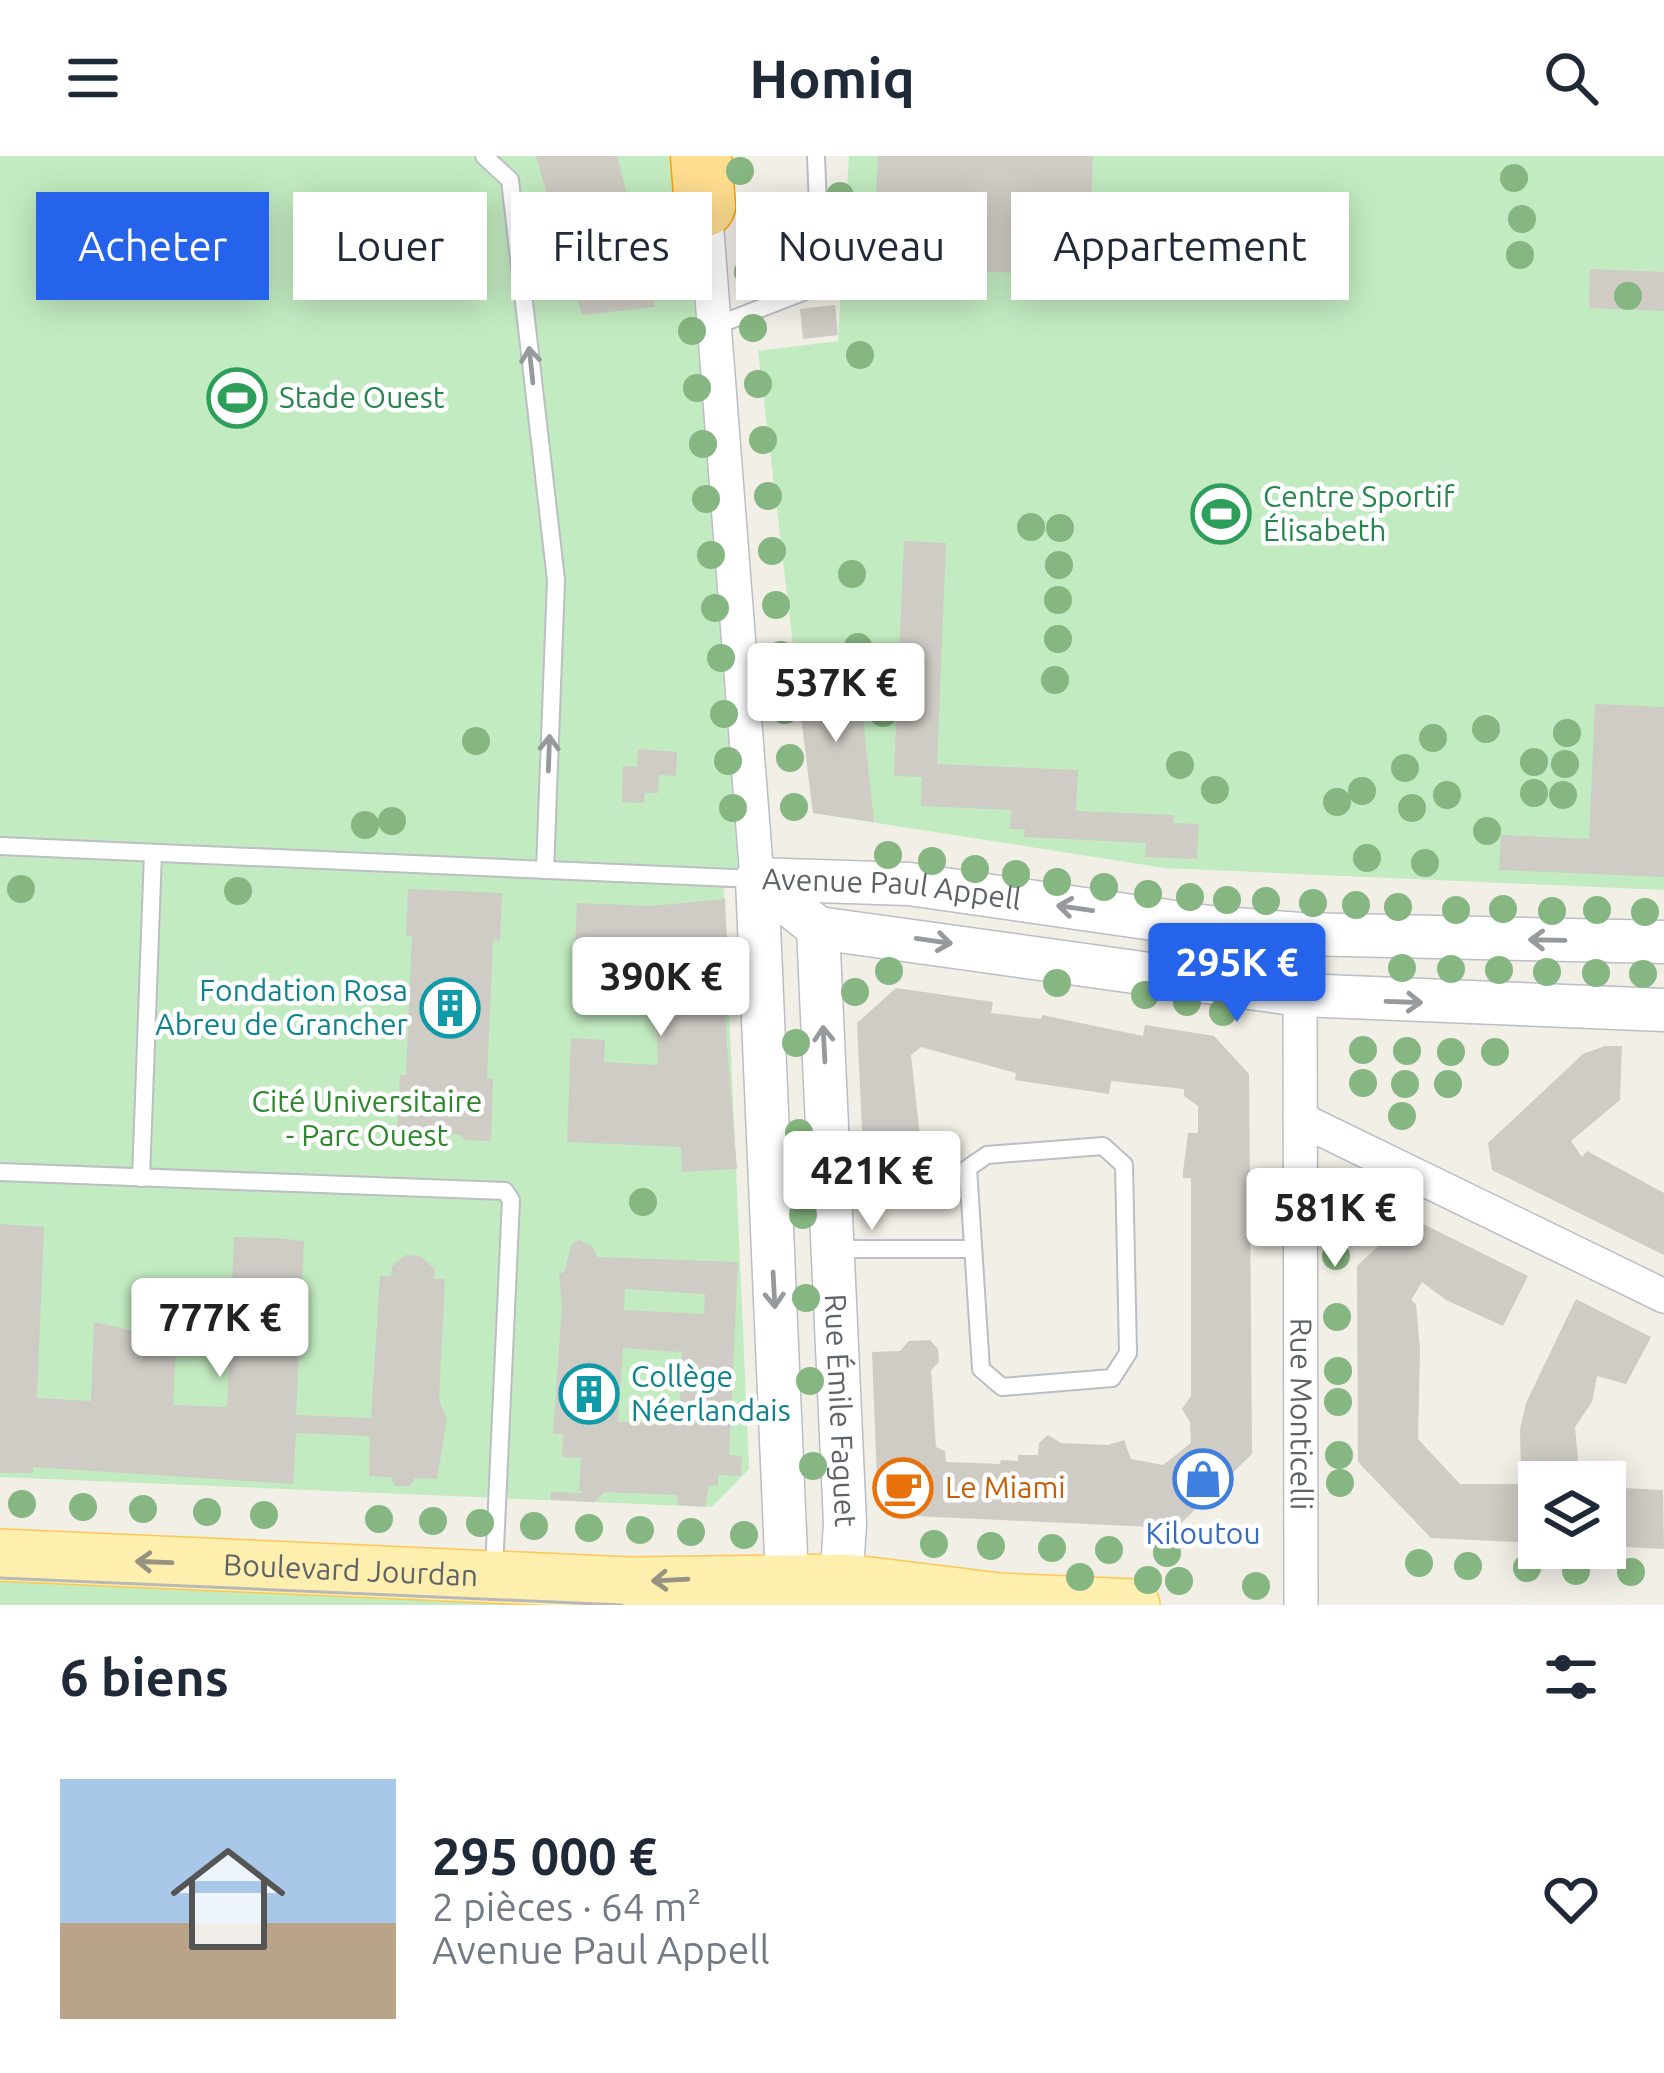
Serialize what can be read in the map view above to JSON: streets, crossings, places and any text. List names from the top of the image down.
{
  "streets": {
    "main road": ["Boulevard Jourdan"],
    "street": ["Avenue Paul Appell", "Rue Émile Faguet", "Rue Monticelli"]
  },
  "crossings": [
    ["Avenue Paul Appell", "Rue Émile Faguet"],
    ["Avenue Paul Appell", "Rue Monticelli"],
    ["Rue Émile Faguet", "Boulevard Jourdan"]
  ],
  "one_way": ["Boulevard Jourdan"],
  "parks": ["Cité Universitaire - Parc Ouest"],
  "places": {
    "sports": ["Stade Ouest", "Centre Sportif Élisabeth"],
    "building": ["Fondation Rosa Abreu de Grancher", "Collège Néerlandais"],
    "shop": ["Kiloutou"],
    "cafe": ["Le Miami"]
  },
  "page": {
    "header": "Homiq",
    "chip": [
      "Acheter",
      "Louer",
      "Filtres",
      "Nouveau",
      "Appartement"
    ],
    "price": [
      "537K €",
      "295K €",
      "390K €",
      "421K €",
      "581K €",
      "777K €"
    ],
    "heading": "6 biens",
    "list": [
      {
        "name": "295 000 €",
        "note": "2 pièces · 64 m² · Avenue Paul Appell"
      }
    ]
  }
}
